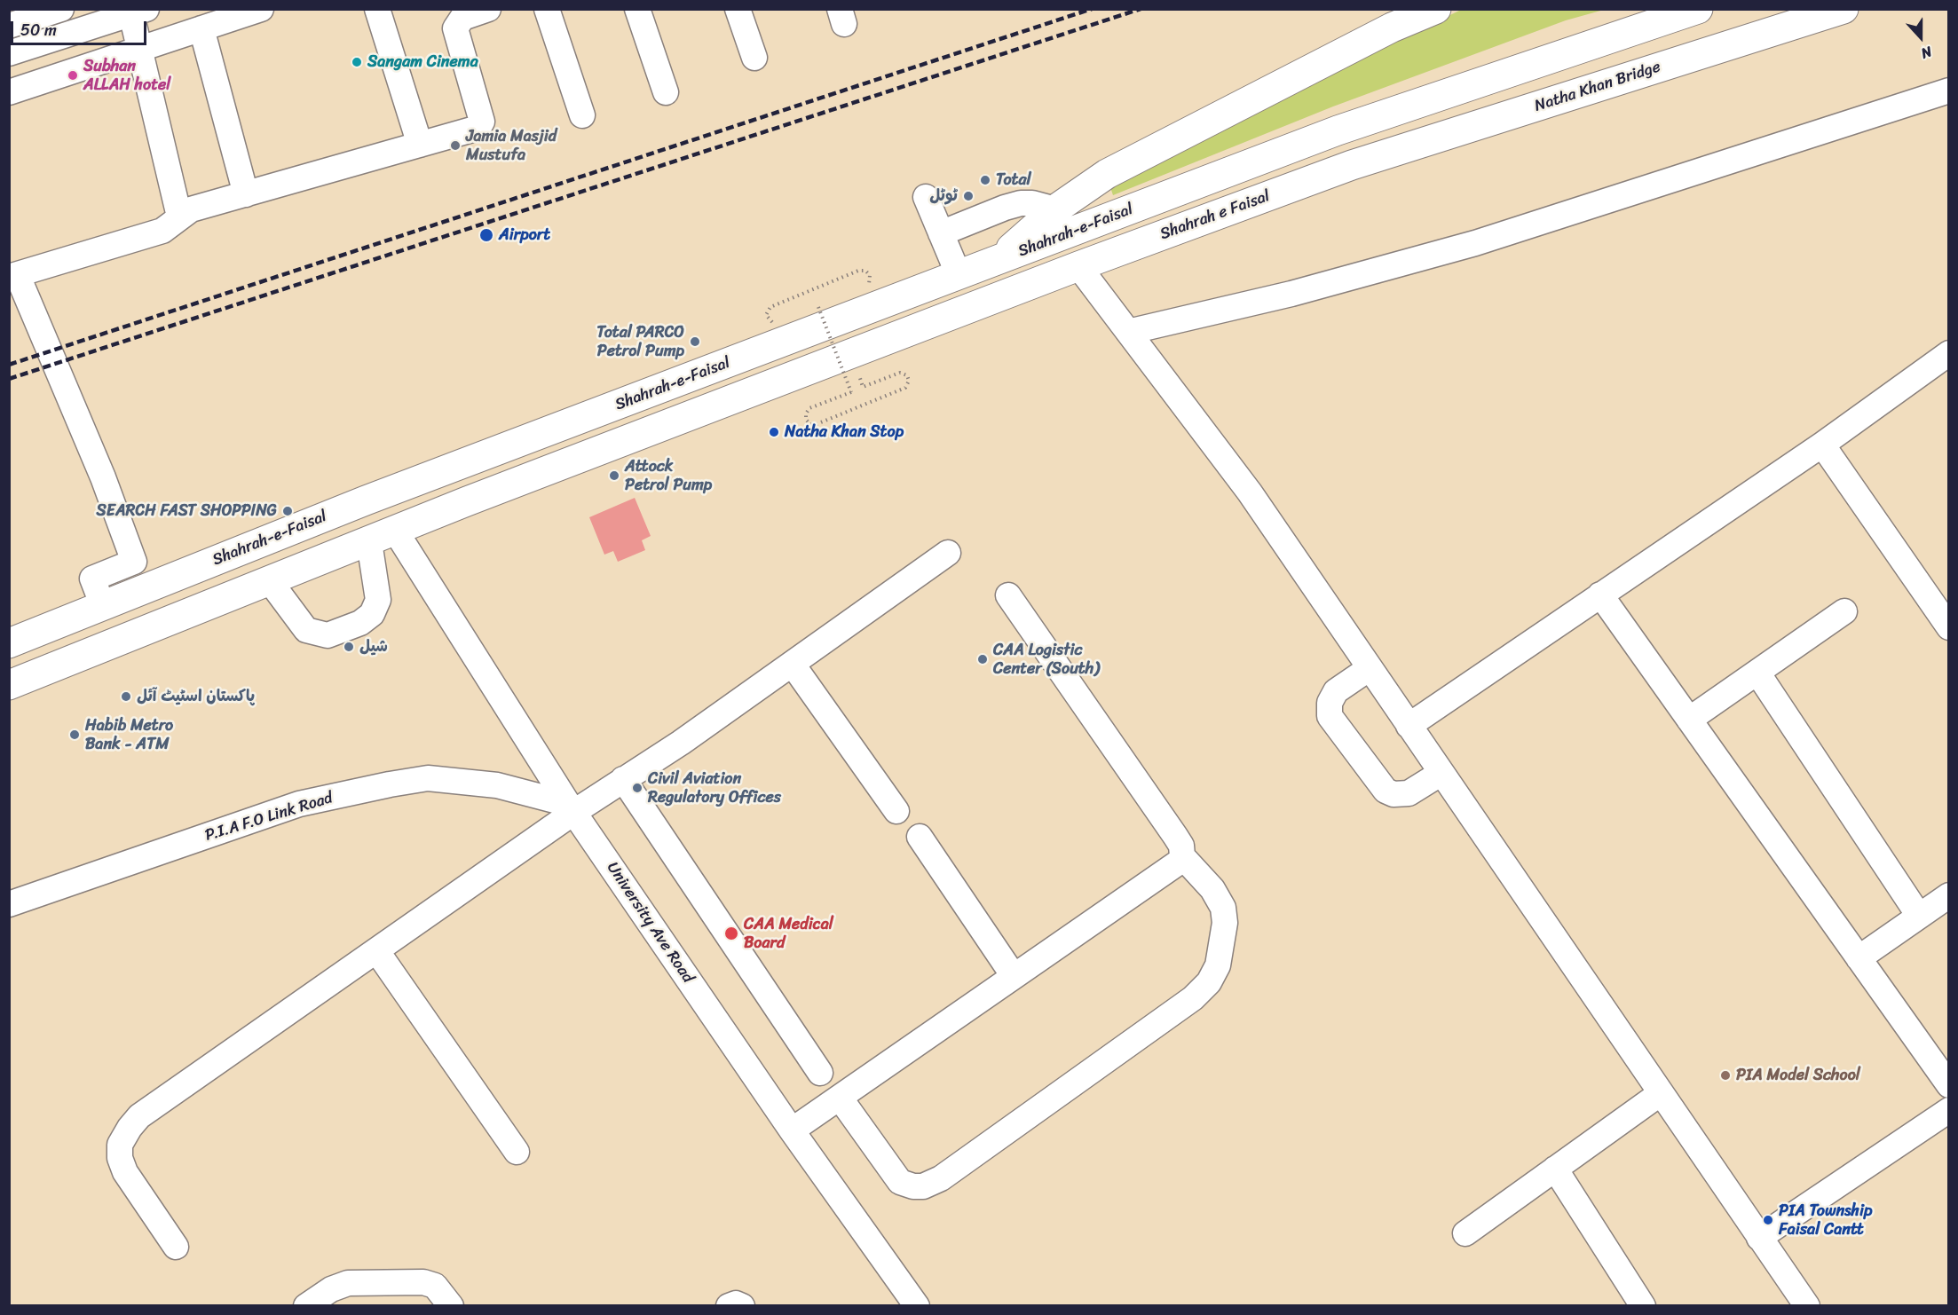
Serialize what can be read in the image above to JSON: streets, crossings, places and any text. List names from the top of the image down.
{
  "streets": {
    "highway": ["Natha Khan Bridge", "Shahrah e Faisal", "Shahrah-e-Faisal"],
    "street": ["P.I.A F.O Link Road", "University Ave Road"]
  },
  "crossings": [
    ["Natha Khan Bridge", "Shahrah e Faisal"],
    ["P.I.A F.O Link Road", "University Ave Road"]
  ],
  "places": [
    "Sangam Cinema",
    "Subhan ALLAH hotel",
    "Jamia Masjid Mustufa",
    "Total",
    "ٹوٹل",
    "Airport",
    "Total PARCO Petrol Pump",
    "Natha Khan Stop",
    "Attock Petrol Pump",
    "SEARCH FAST SHOPPING",
    "شیل",
    "CAA Logistic Center (South)",
    "پاکستان اسٹیٹ آئل",
    "Habib Metro Bank - ATM",
    "Civil Aviation Regulatory Offices",
    "CAA Medical Board",
    "PIA Model School",
    "PIA Township Faisal Cantt"
  ],
  "scale_bar": "50 m",
  "north": "bottom"
}
